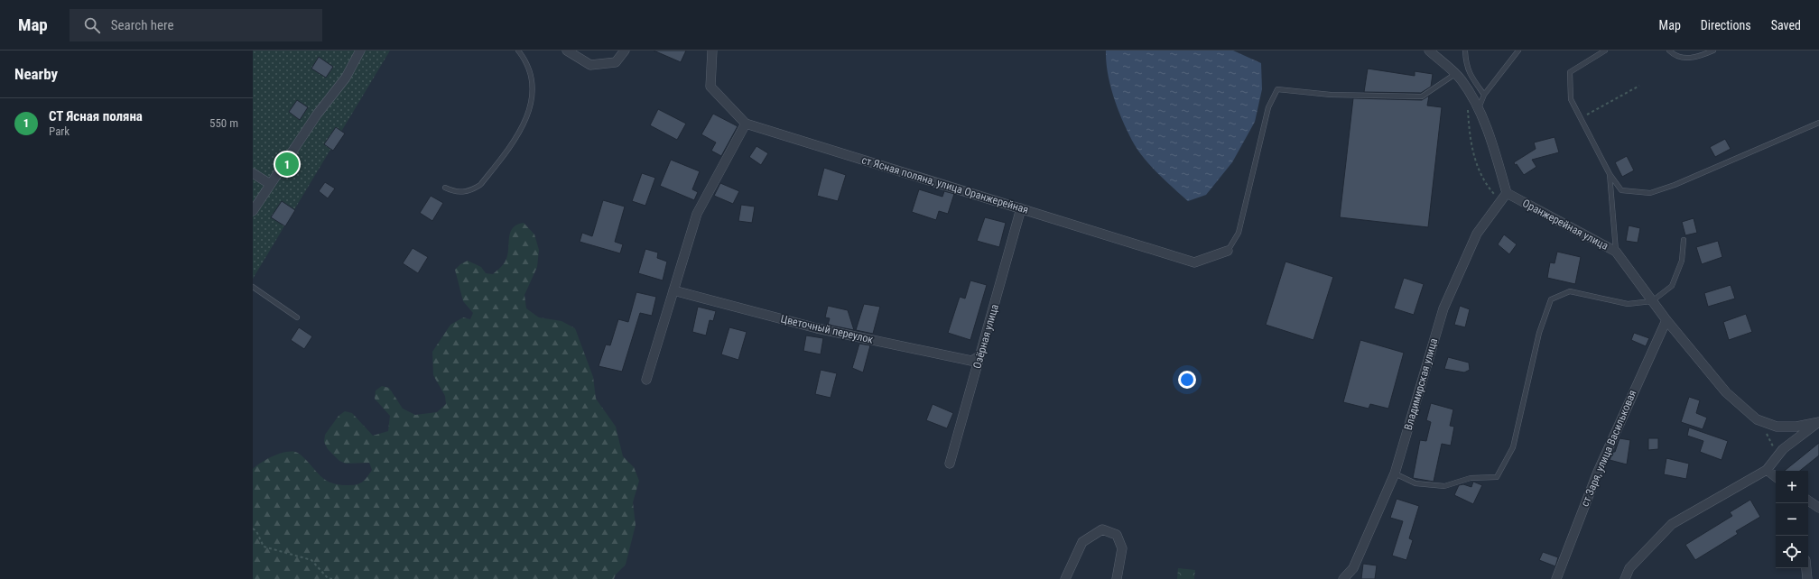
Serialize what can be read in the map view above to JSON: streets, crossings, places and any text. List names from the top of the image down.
{
  "streets": {
    "street": [
      "ст Ясная поляна, улица Оранжерейная",
      "Оранжерейная улица",
      "Цветочный переулок",
      "Озёрная улица",
      "Владимирская улица",
      "ст Заря, улица Васильковая"
    ]
  },
  "crossings": [
    ["ст Ясная поляна, улица Оранжерейная", "Озёрная улица"],
    ["Оранжерейная улица", "Владимирская улица"],
    ["Оранжерейная улица", "ст Заря, улица Васильковая"],
    ["Цветочный переулок", "Озёрная улица"]
  ],
  "page": {
    "header": "Map",
    "search": "Search here",
    "nav": ["Map", "Directions", "Saved"],
    "heading": "Nearby",
    "list": [
      {
        "mark": "1",
        "name": "СТ Ясная поляна",
        "note": "Park",
        "value": "550 m"
      }
    ],
    "pins": "1",
    "map_buttons": ["+", "−"]
  }
}
